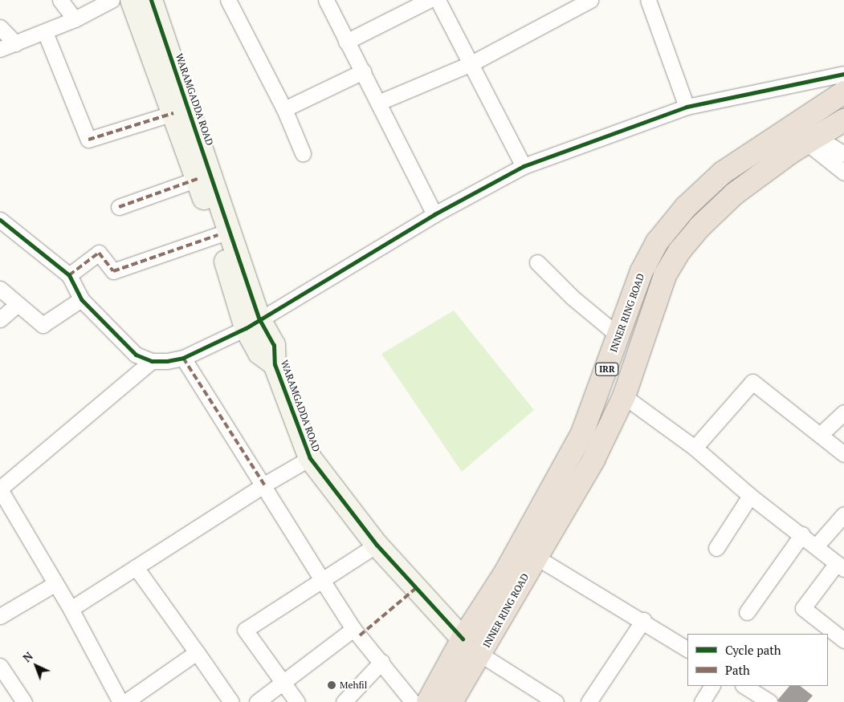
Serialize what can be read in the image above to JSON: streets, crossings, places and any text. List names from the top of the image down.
{
  "streets": {
    "highway": ["INNER RING ROAD", "IRR"],
    "street": ["WARAMGADDA ROAD"]
  },
  "crossings": [
    ["WARAMGADDA ROAD", "INNER RING ROAD"]
  ],
  "places": ["Mehfil"],
  "legend": ["Cycle path", "Path"],
  "north": "top left"
}
